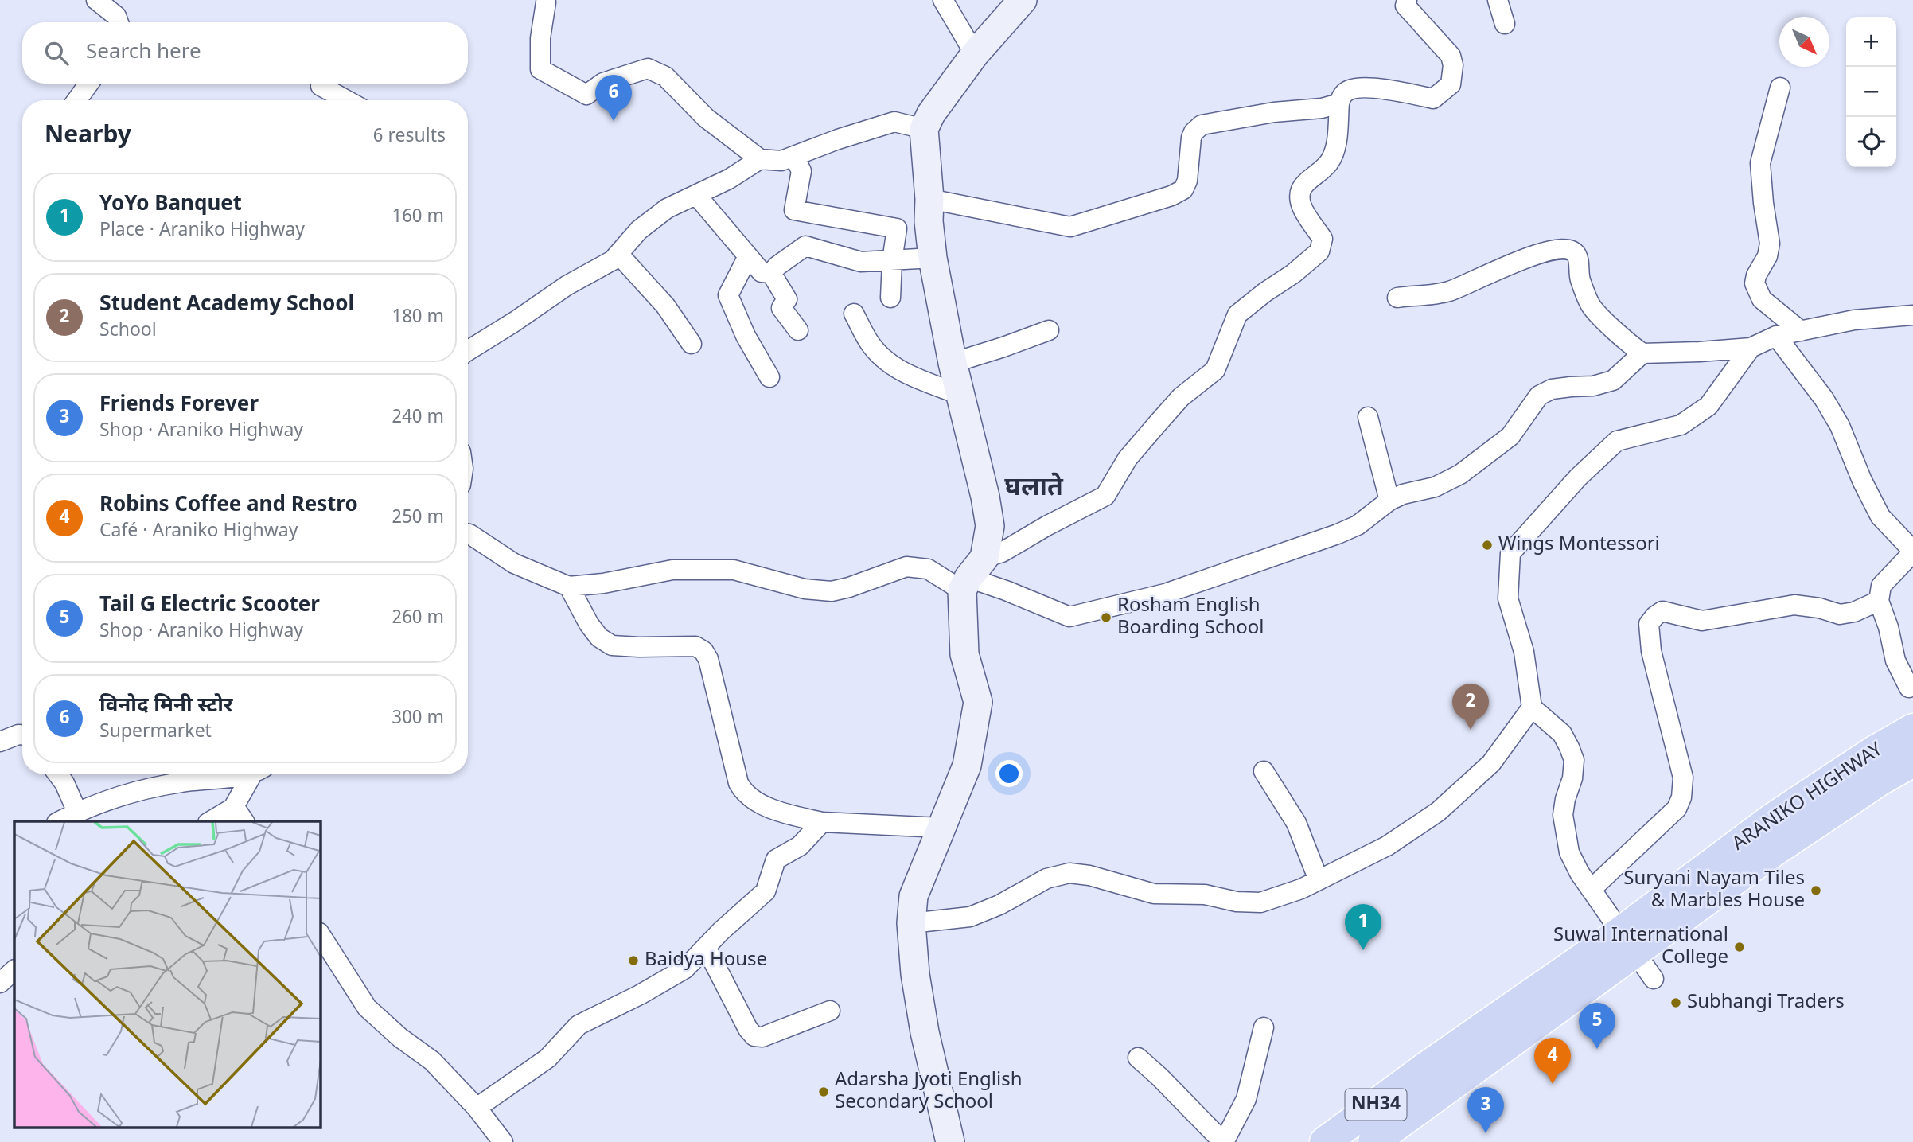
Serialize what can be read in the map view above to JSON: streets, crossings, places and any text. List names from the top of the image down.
{
  "streets": {
    "highway": ["ARANIKO HIGHWAY", "NH34"]
  },
  "districts": ["घलाते"],
  "places": [
    "Wings Montessori",
    "Rosham English Boarding School",
    "Suryani Nayam Tiles & Marbles House",
    "Suwal International College",
    "Baidya House",
    "Subhangi Traders",
    "Adarsha Jyoti English Secondary School"
  ],
  "north": "bottom right",
  "page": {
    "map_buttons": ["+", "−"],
    "search": "Search here",
    "pins": [
      "6",
      "2",
      "1",
      "5",
      "4",
      "3"
    ],
    "heading": ["Nearby", "6 results"],
    "list": [
      {
        "mark": "1",
        "name": "YoYo Banquet",
        "note": "Place · Araniko Highway",
        "value": "160 m"
      },
      {
        "mark": "2",
        "name": "Student Academy School",
        "note": "School",
        "value": "180 m"
      },
      {
        "mark": "3",
        "name": "Friends Forever",
        "note": "Shop · Araniko Highway",
        "value": "240 m"
      },
      {
        "mark": "4",
        "name": "Robins Coffee and Restro",
        "note": "Café · Araniko Highway",
        "value": "250 m"
      },
      {
        "mark": "5",
        "name": "Tail G Electric Scooter",
        "note": "Shop · Araniko Highway",
        "value": "260 m"
      },
      {
        "mark": "6",
        "name": "विनोद मिनी स्टोर",
        "note": "Supermarket",
        "value": "300 m"
      }
    ]
  }
}
